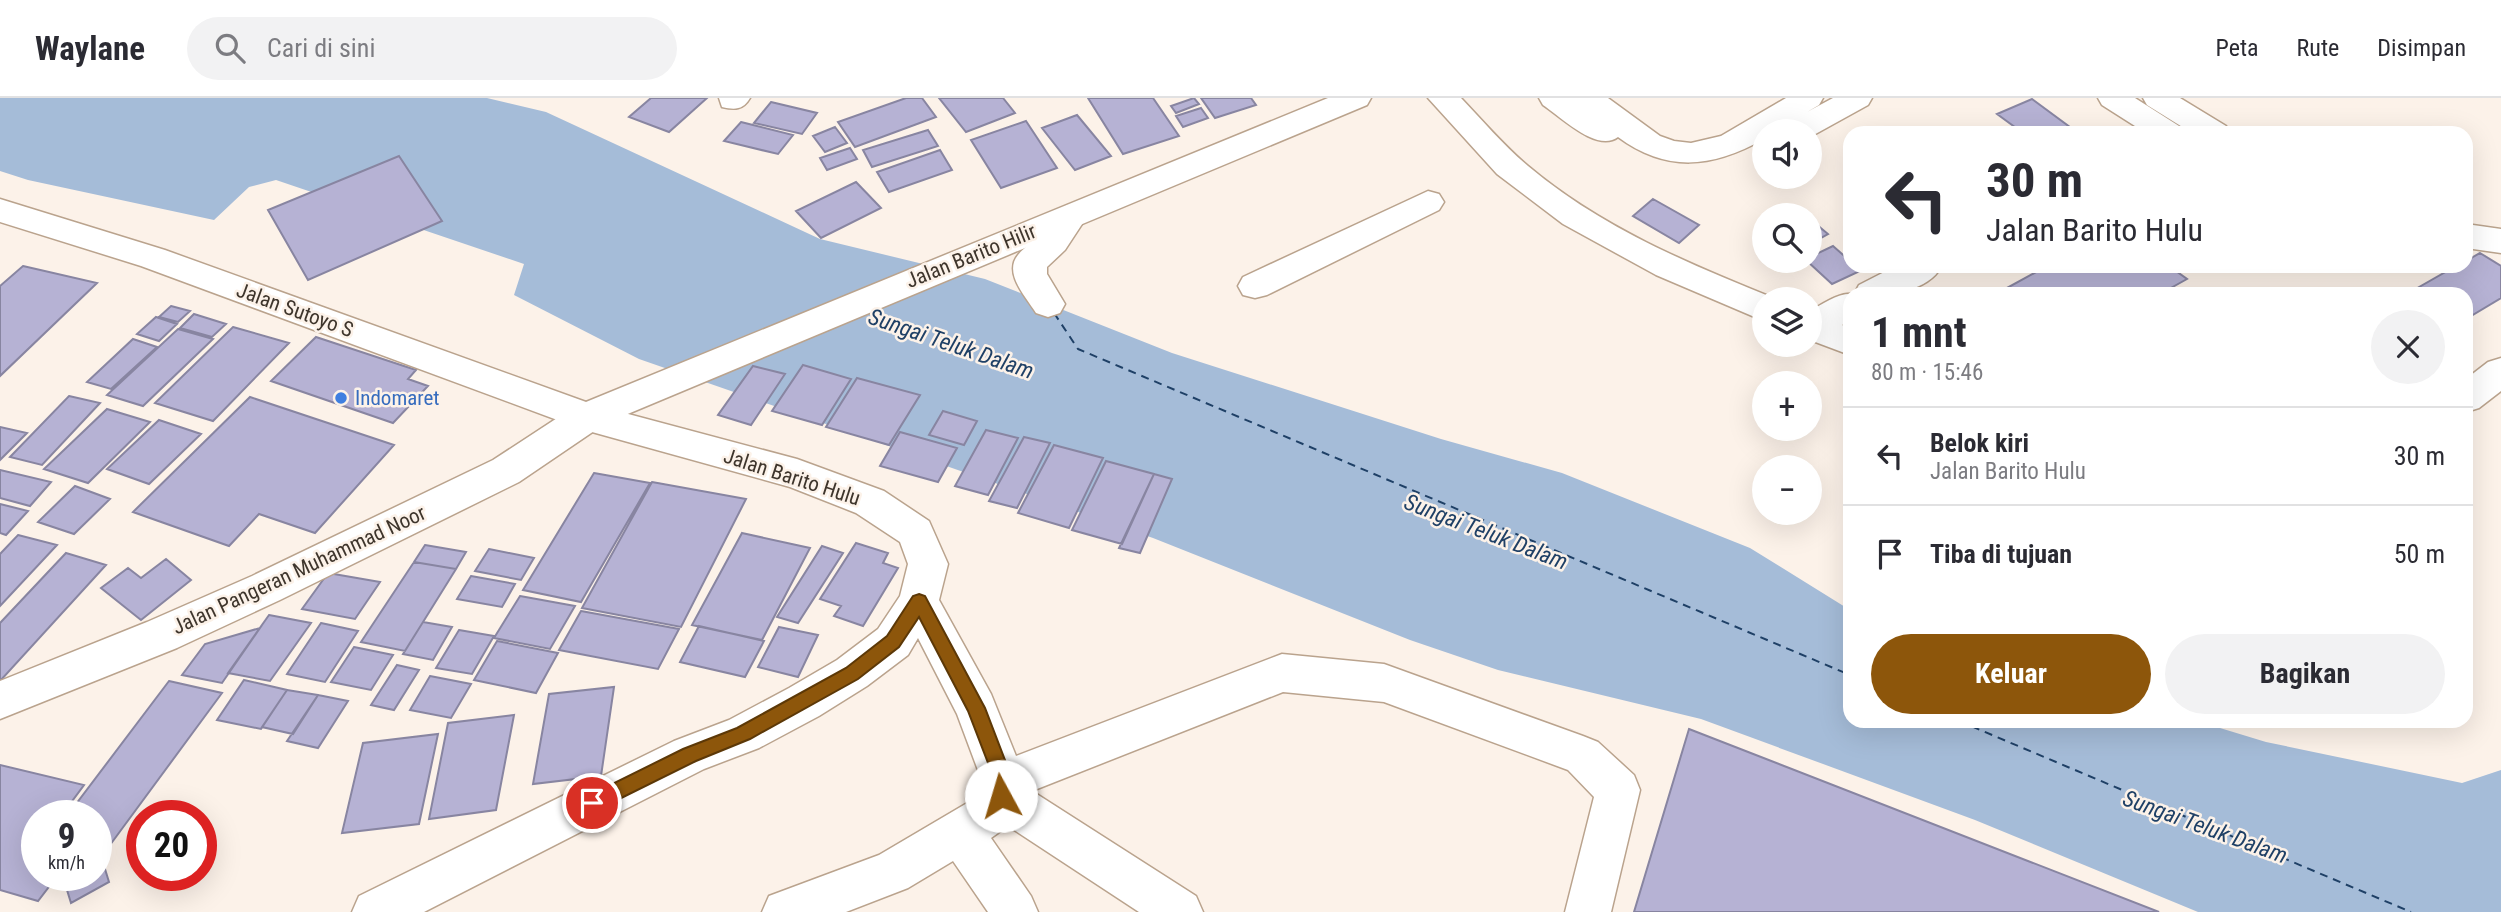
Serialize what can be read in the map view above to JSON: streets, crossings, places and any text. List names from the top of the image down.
{
  "streets": {
    "main road": [
      "Jalan Barito Hilir",
      "Jalan Sutoyo S",
      "Jalan Barito Hulu",
      "Jalan Pangeran Muhammad Noor"
    ]
  },
  "crossings": [
    ["Jalan Barito Hilir", "Jalan Sutoyo S"],
    ["Jalan Barito Hilir", "Jalan Barito Hulu"],
    ["Jalan Barito Hilir", "Jalan Pangeran Muhammad Noor"],
    ["Jalan Sutoyo S", "Jalan Barito Hulu"],
    ["Jalan Sutoyo S", "Jalan Pangeran Muhammad Noor"],
    ["Jalan Barito Hulu", "Jalan Pangeran Muhammad Noor"]
  ],
  "water": ["Sungai Teluk Dalam"],
  "places": ["Indomaret"],
  "page": {
    "header": "Waylane",
    "search": "Cari di sini",
    "nav": ["Peta", "Rute", "Disimpan"],
    "map_buttons": ["+", "−"],
    "turn": ["30 m", "Jalan Barito Hulu"],
    "heading": ["1 mnt", "80 m · 15:46"],
    "list": [
      {
        "name": "Belok kiri",
        "note": "Jalan Barito Hulu",
        "value": "30 m"
      },
      {
        "name": "Tiba di tujuan",
        "value": "50 m"
      }
    ],
    "buttons": ["Keluar", "Bagikan"],
    "speed": "9 km/h",
    "limit": "20"
  }
}
